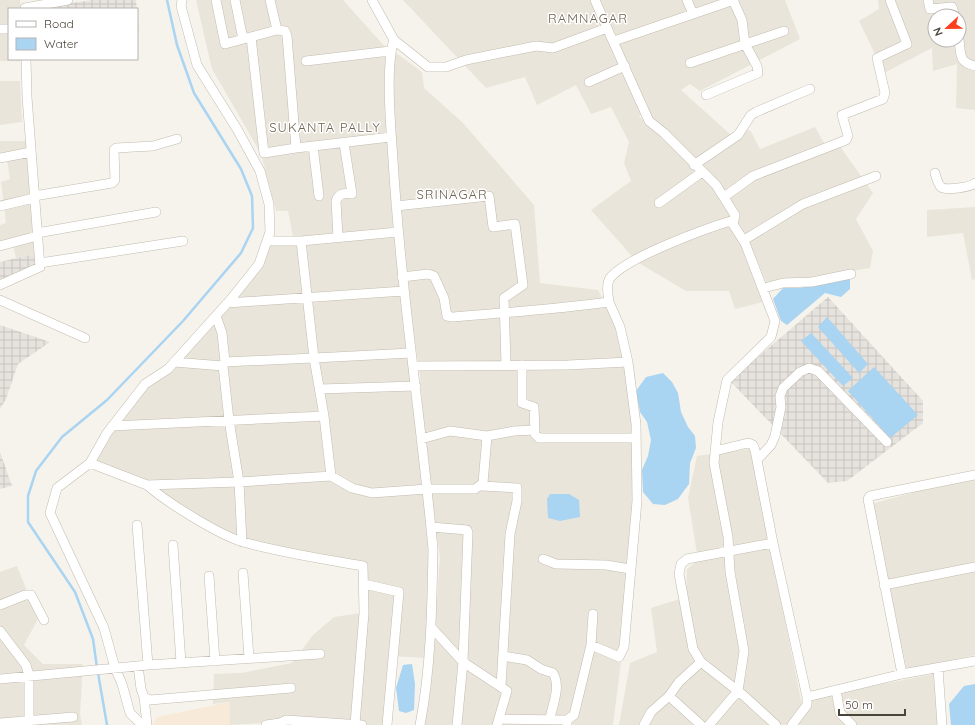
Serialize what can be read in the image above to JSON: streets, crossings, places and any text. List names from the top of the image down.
{
  "districts": ["RAMNAGAR", "SUKANTA PALLY", "SRINAGAR"],
  "legend": ["Road", "Water"],
  "scale_bar": "50 m",
  "north": "left"
}
